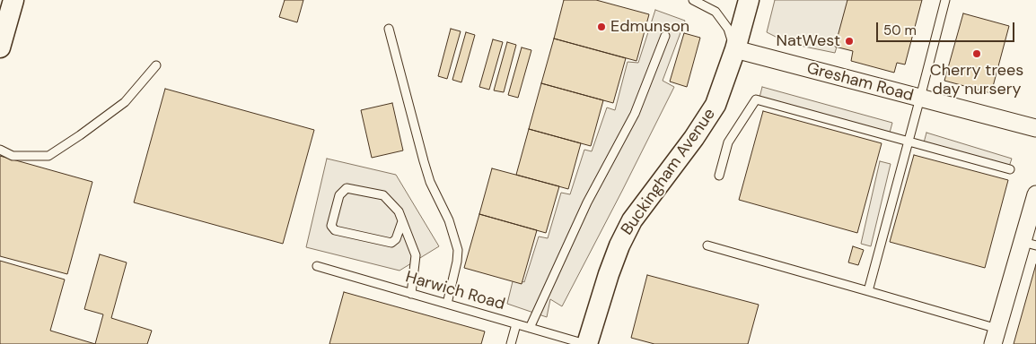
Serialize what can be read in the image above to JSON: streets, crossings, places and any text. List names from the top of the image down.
{
  "streets": {
    "street": ["Gresham Road", "Buckingham Avenue"],
    "lane": ["Harwich Road"]
  },
  "crossings": [
    ["Gresham Road", "Buckingham Avenue"],
    ["Buckingham Avenue", "Harwich Road"]
  ],
  "places": ["Edmunson", "NatWest", "Cherry trees day nursery"],
  "scale_bar": "50 m"
}
